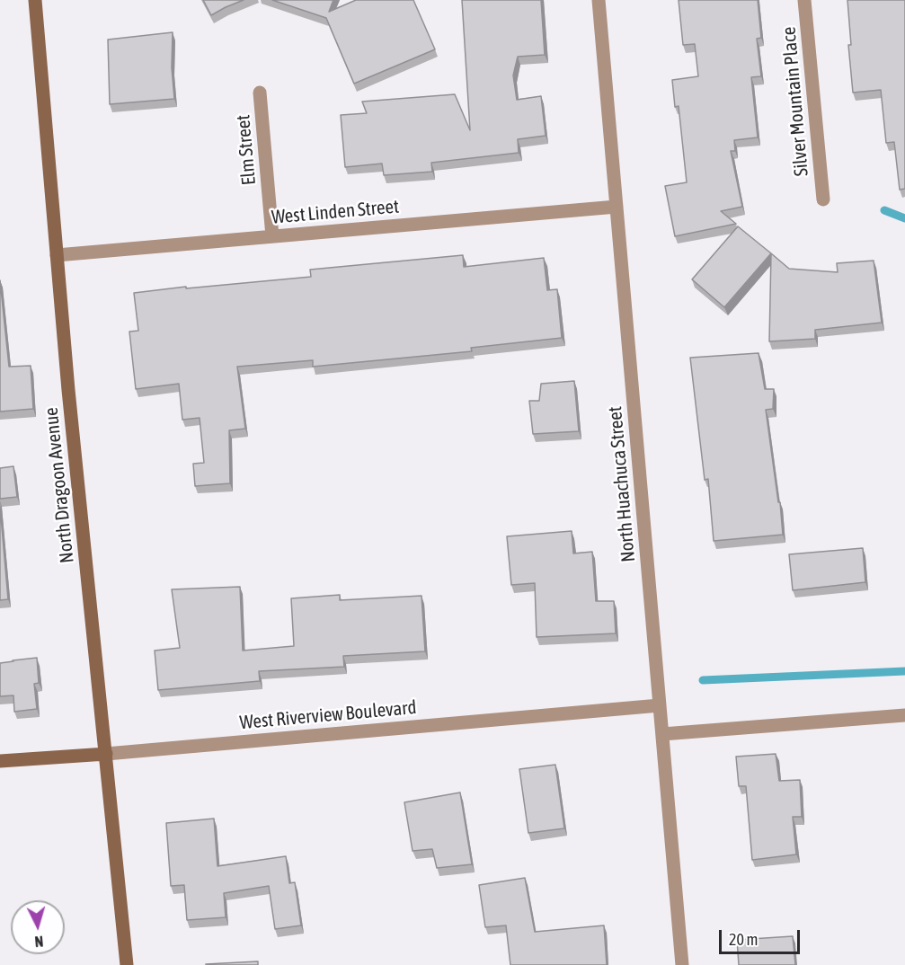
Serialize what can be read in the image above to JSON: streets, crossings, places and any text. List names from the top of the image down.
{
  "streets": {
    "street": [
      "Silver Mountain Place",
      "Elm Street",
      "West Linden Street",
      "North Huachuca Street",
      "North Dragoon Avenue",
      "West Riverview Boulevard"
    ]
  },
  "crossings": [
    ["Elm Street", "West Linden Street"],
    ["West Linden Street", "North Huachuca Street"],
    ["West Linden Street", "North Dragoon Avenue"],
    ["North Huachuca Street", "West Riverview Boulevard"],
    ["North Dragoon Avenue", "West Riverview Boulevard"]
  ],
  "scale_bar": "20 m",
  "north": "bottom"
}
